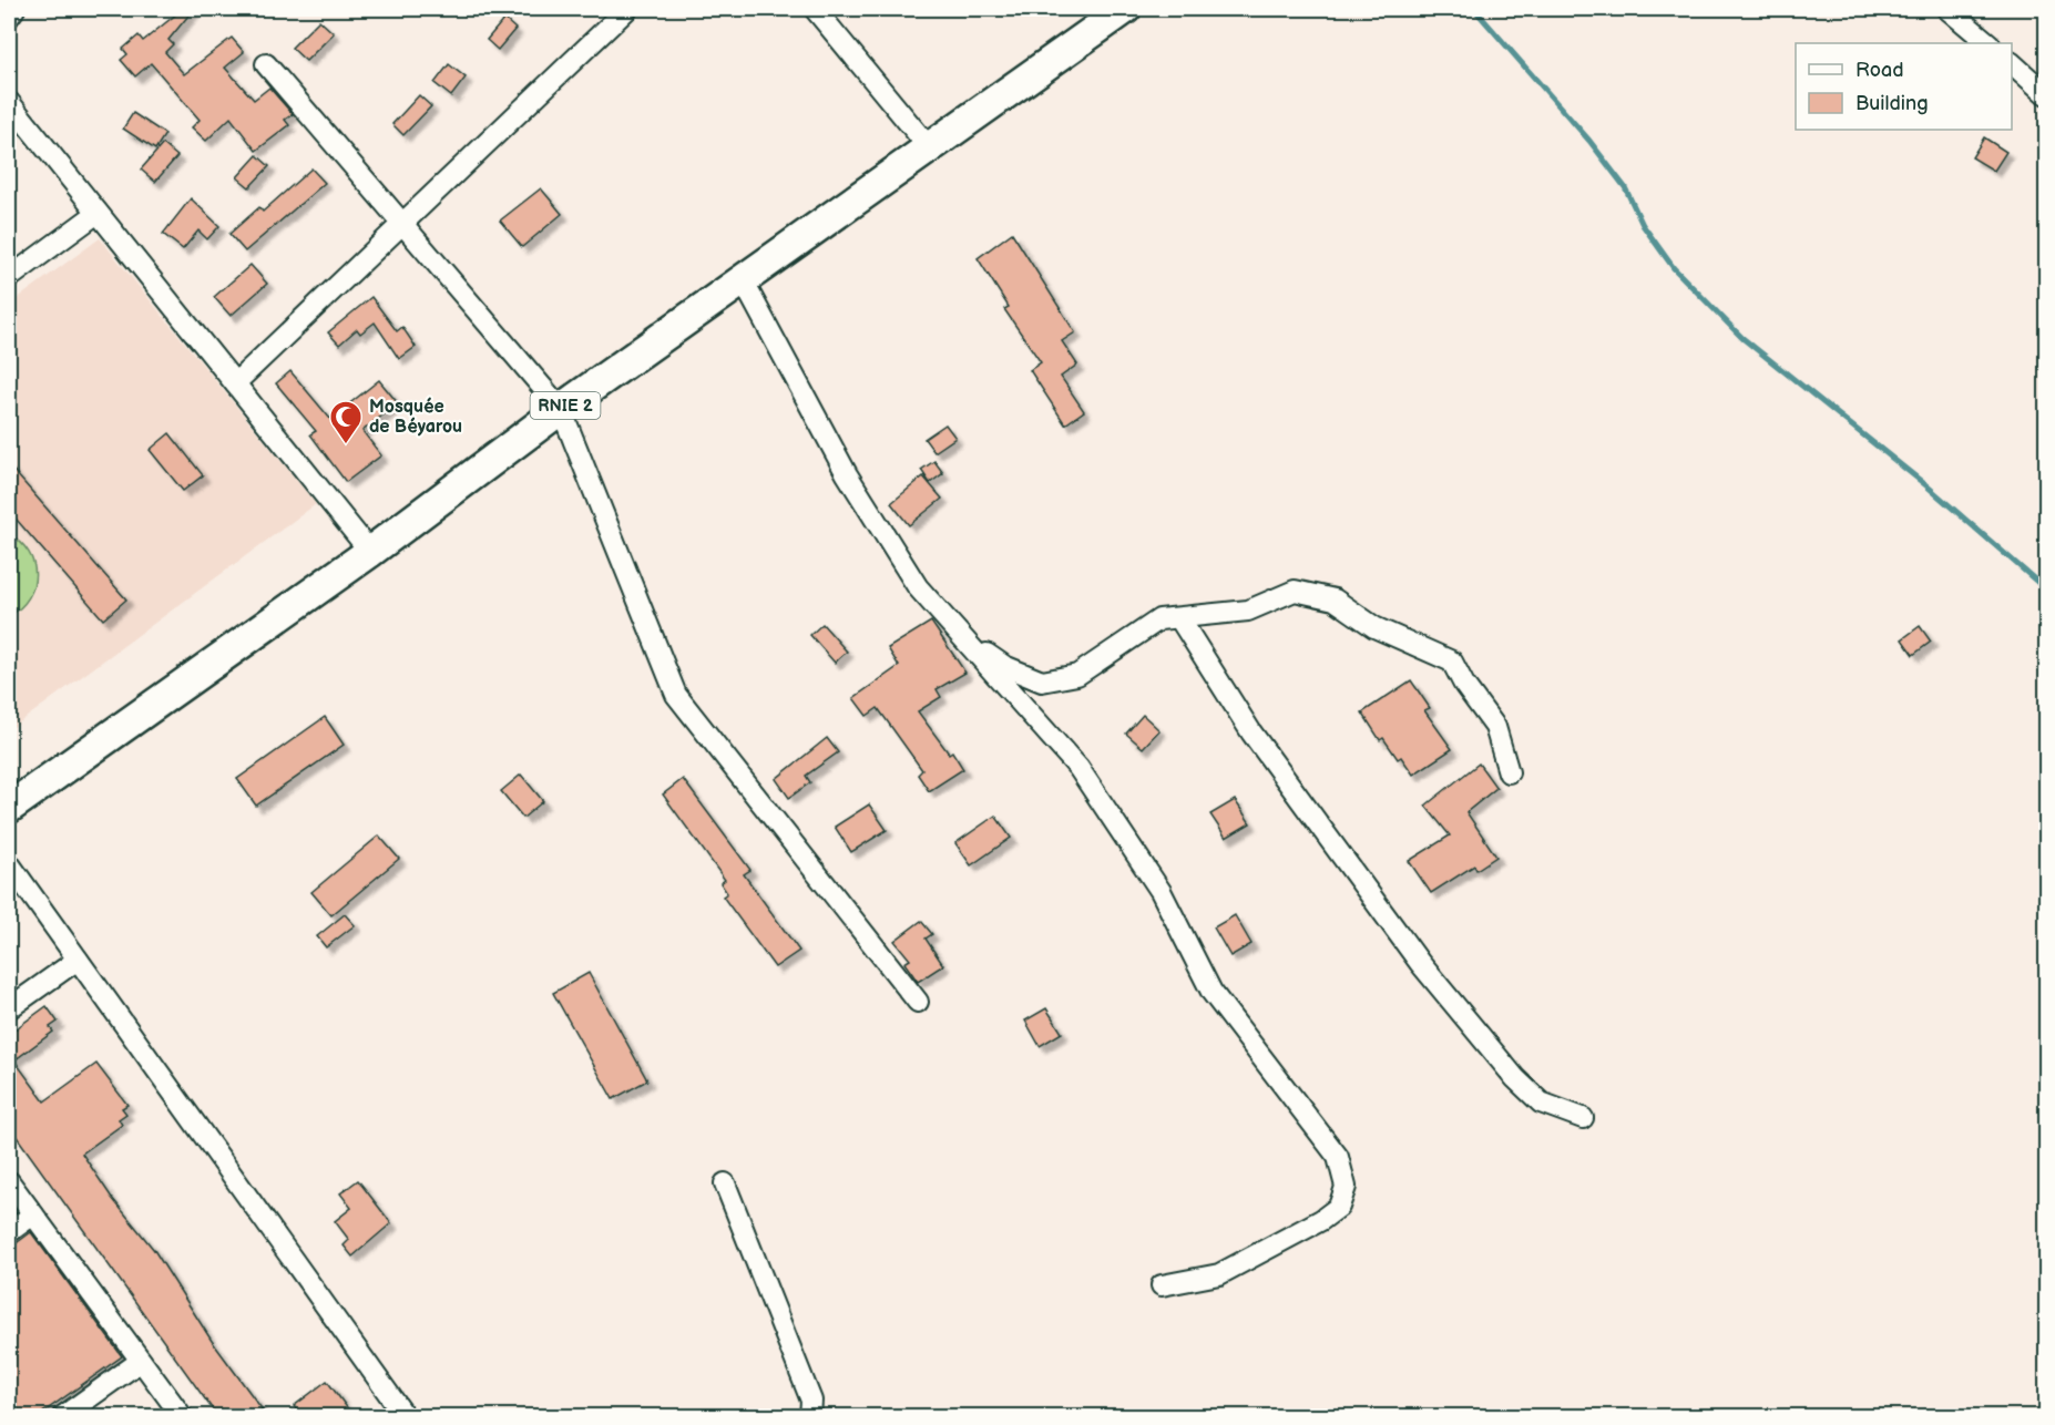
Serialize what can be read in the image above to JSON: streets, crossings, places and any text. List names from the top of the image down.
{
  "streets": {
    "main road": ["RNIE 2"]
  },
  "places": {
    "mosque": ["Mosquée de Béyarou"]
  },
  "legend": ["Road", "Building"]
}
